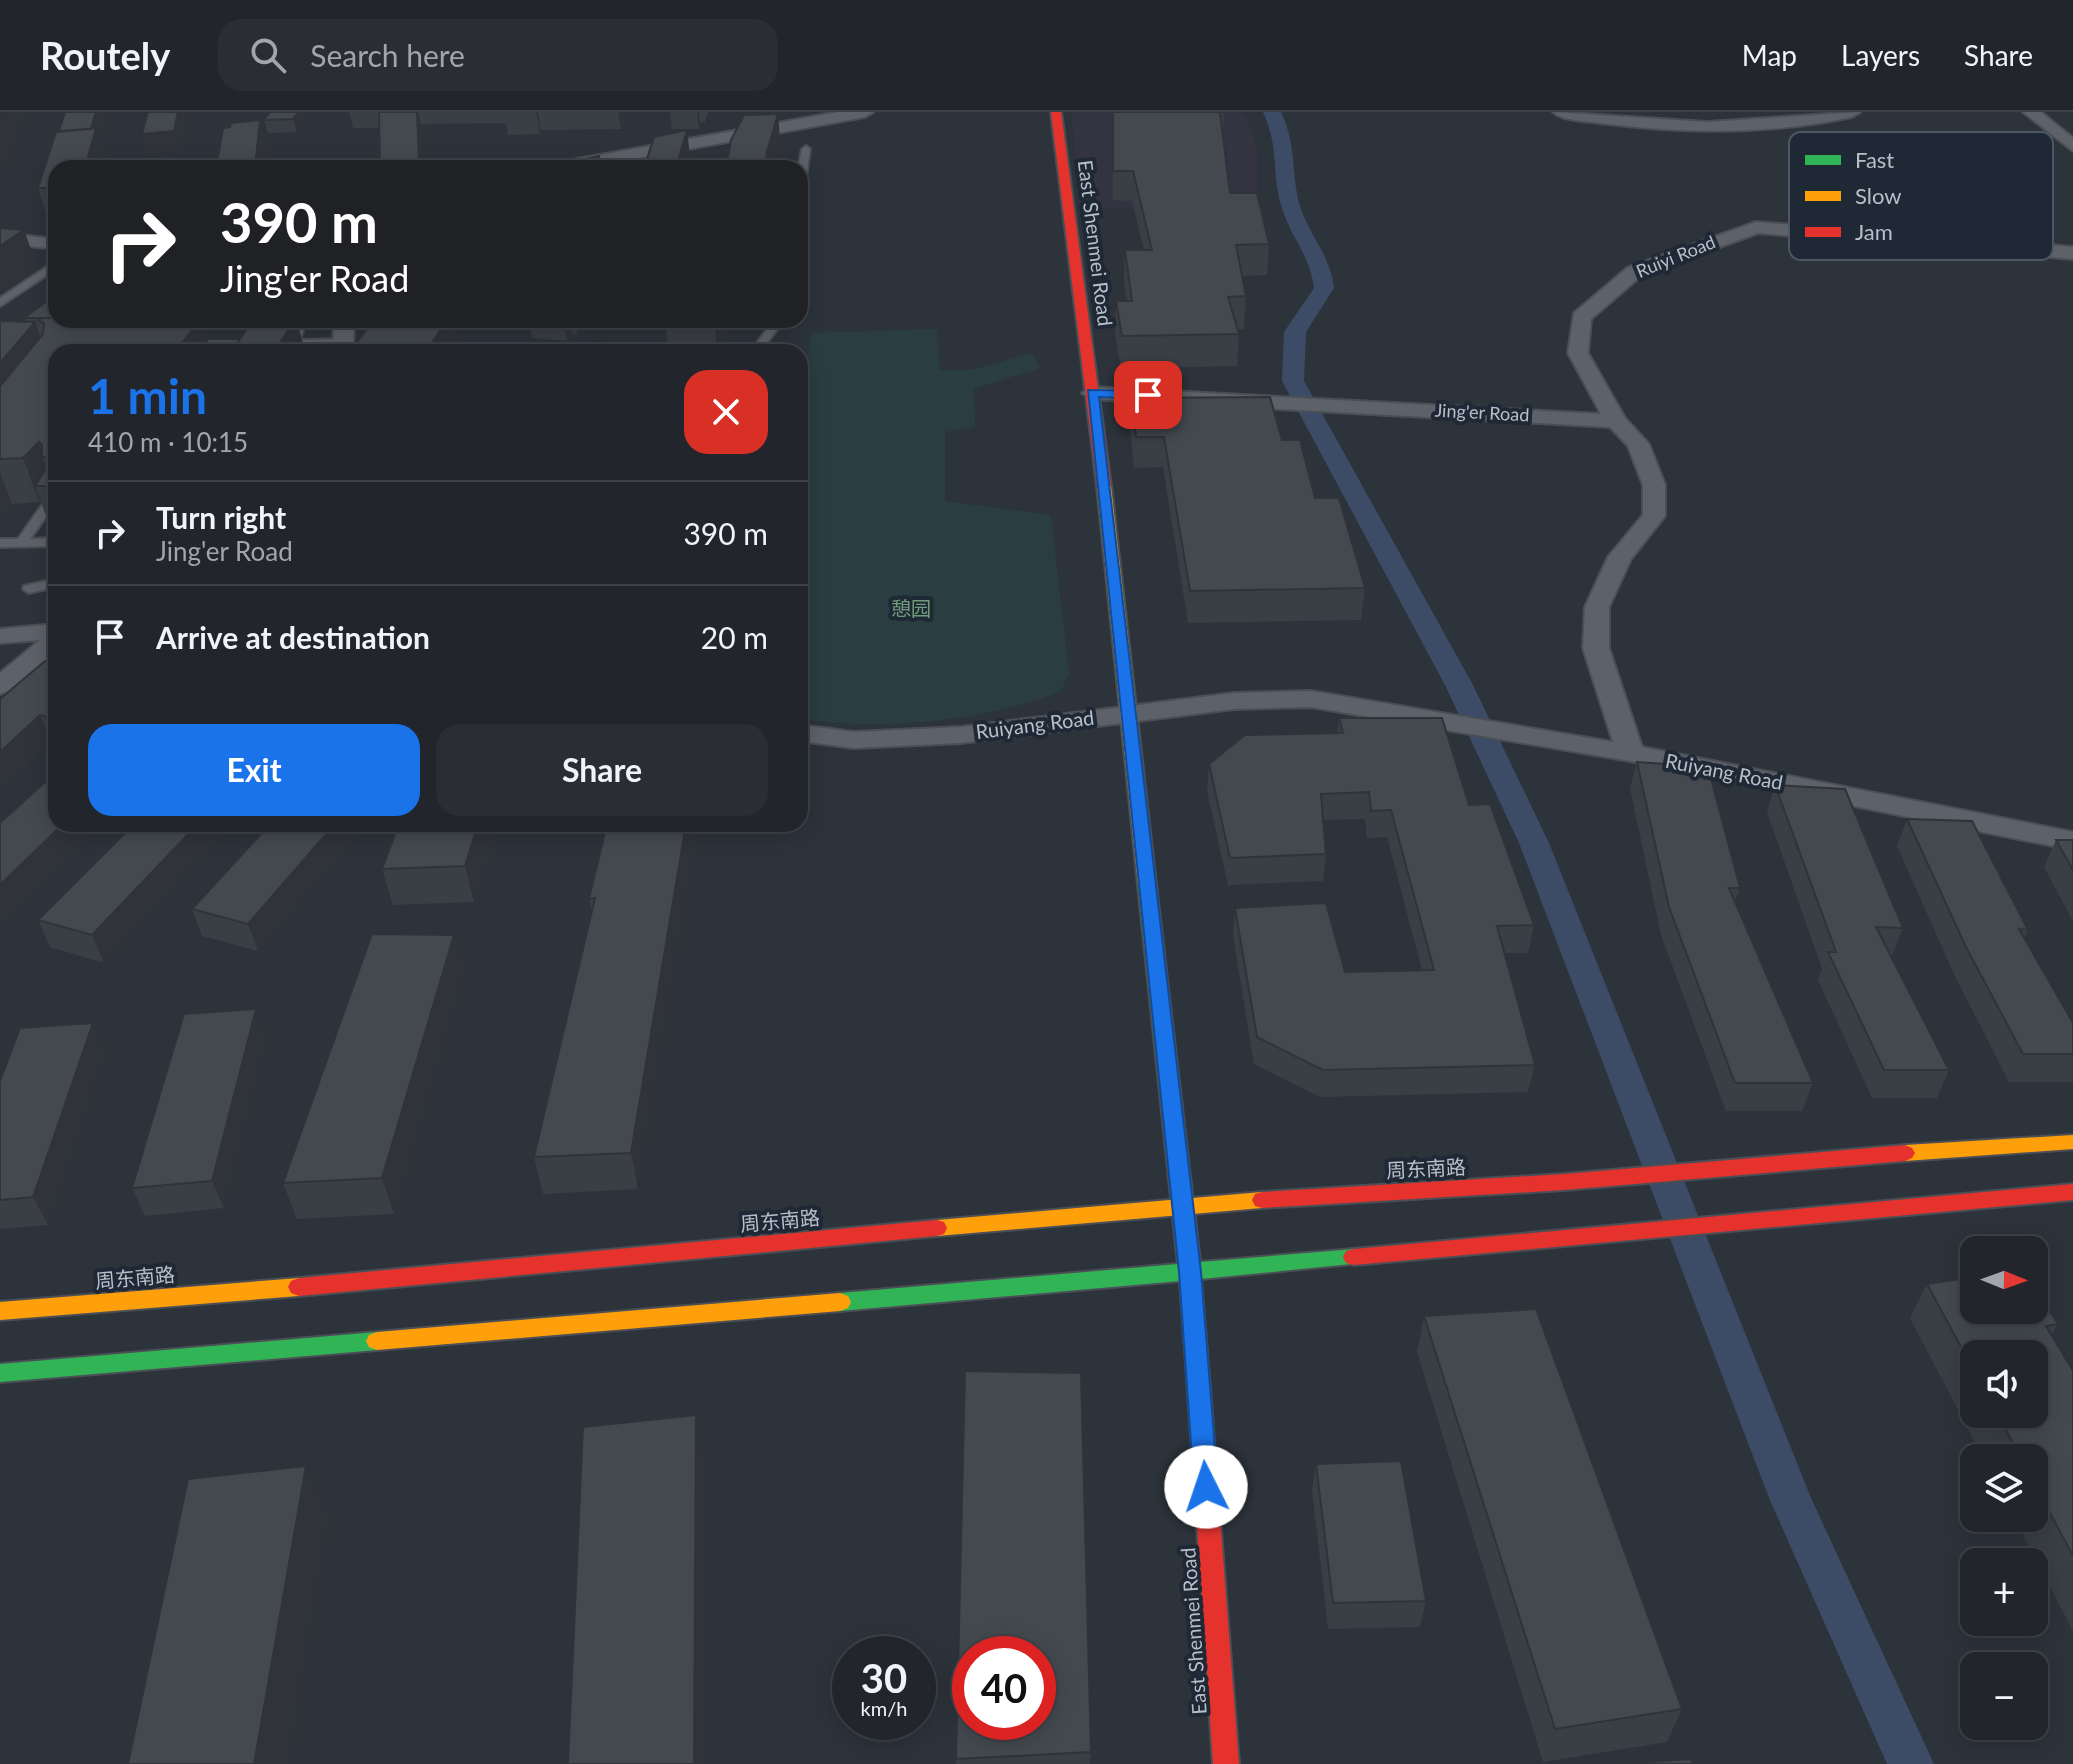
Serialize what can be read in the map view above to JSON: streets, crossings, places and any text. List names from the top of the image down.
{
  "streets": {
    "street": [
      "East Shenmei Road",
      "Ruiyi Road",
      "Jing'er Road",
      "Ruiyang Road",
      "周东南路"
    ]
  },
  "crossings": [
    ["East Shenmei Road", "Jing'er Road"],
    ["East Shenmei Road", "Ruiyang Road"],
    ["East Shenmei Road", "周东南路"],
    ["Ruiyi Road", "Jing'er Road"],
    ["Ruiyi Road", "Ruiyang Road"]
  ],
  "parks": ["憩园"],
  "legend": ["Fast", "Slow", "Jam"],
  "north": "right",
  "page": {
    "header": "Routely",
    "search": "Search here",
    "nav": ["Map", "Layers", "Share"],
    "turn": ["390 m", "Jing'er Road"],
    "heading": ["1 min", "410 m · 10:15"],
    "list": [
      {
        "name": "Turn right",
        "note": "Jing'er Road",
        "value": "390 m"
      },
      {
        "name": "Arrive at destination",
        "value": "20 m"
      }
    ],
    "buttons": ["Exit", "Share"],
    "map_buttons": ["+", "−"],
    "speed": "30 km/h",
    "limit": "40"
  }
}
